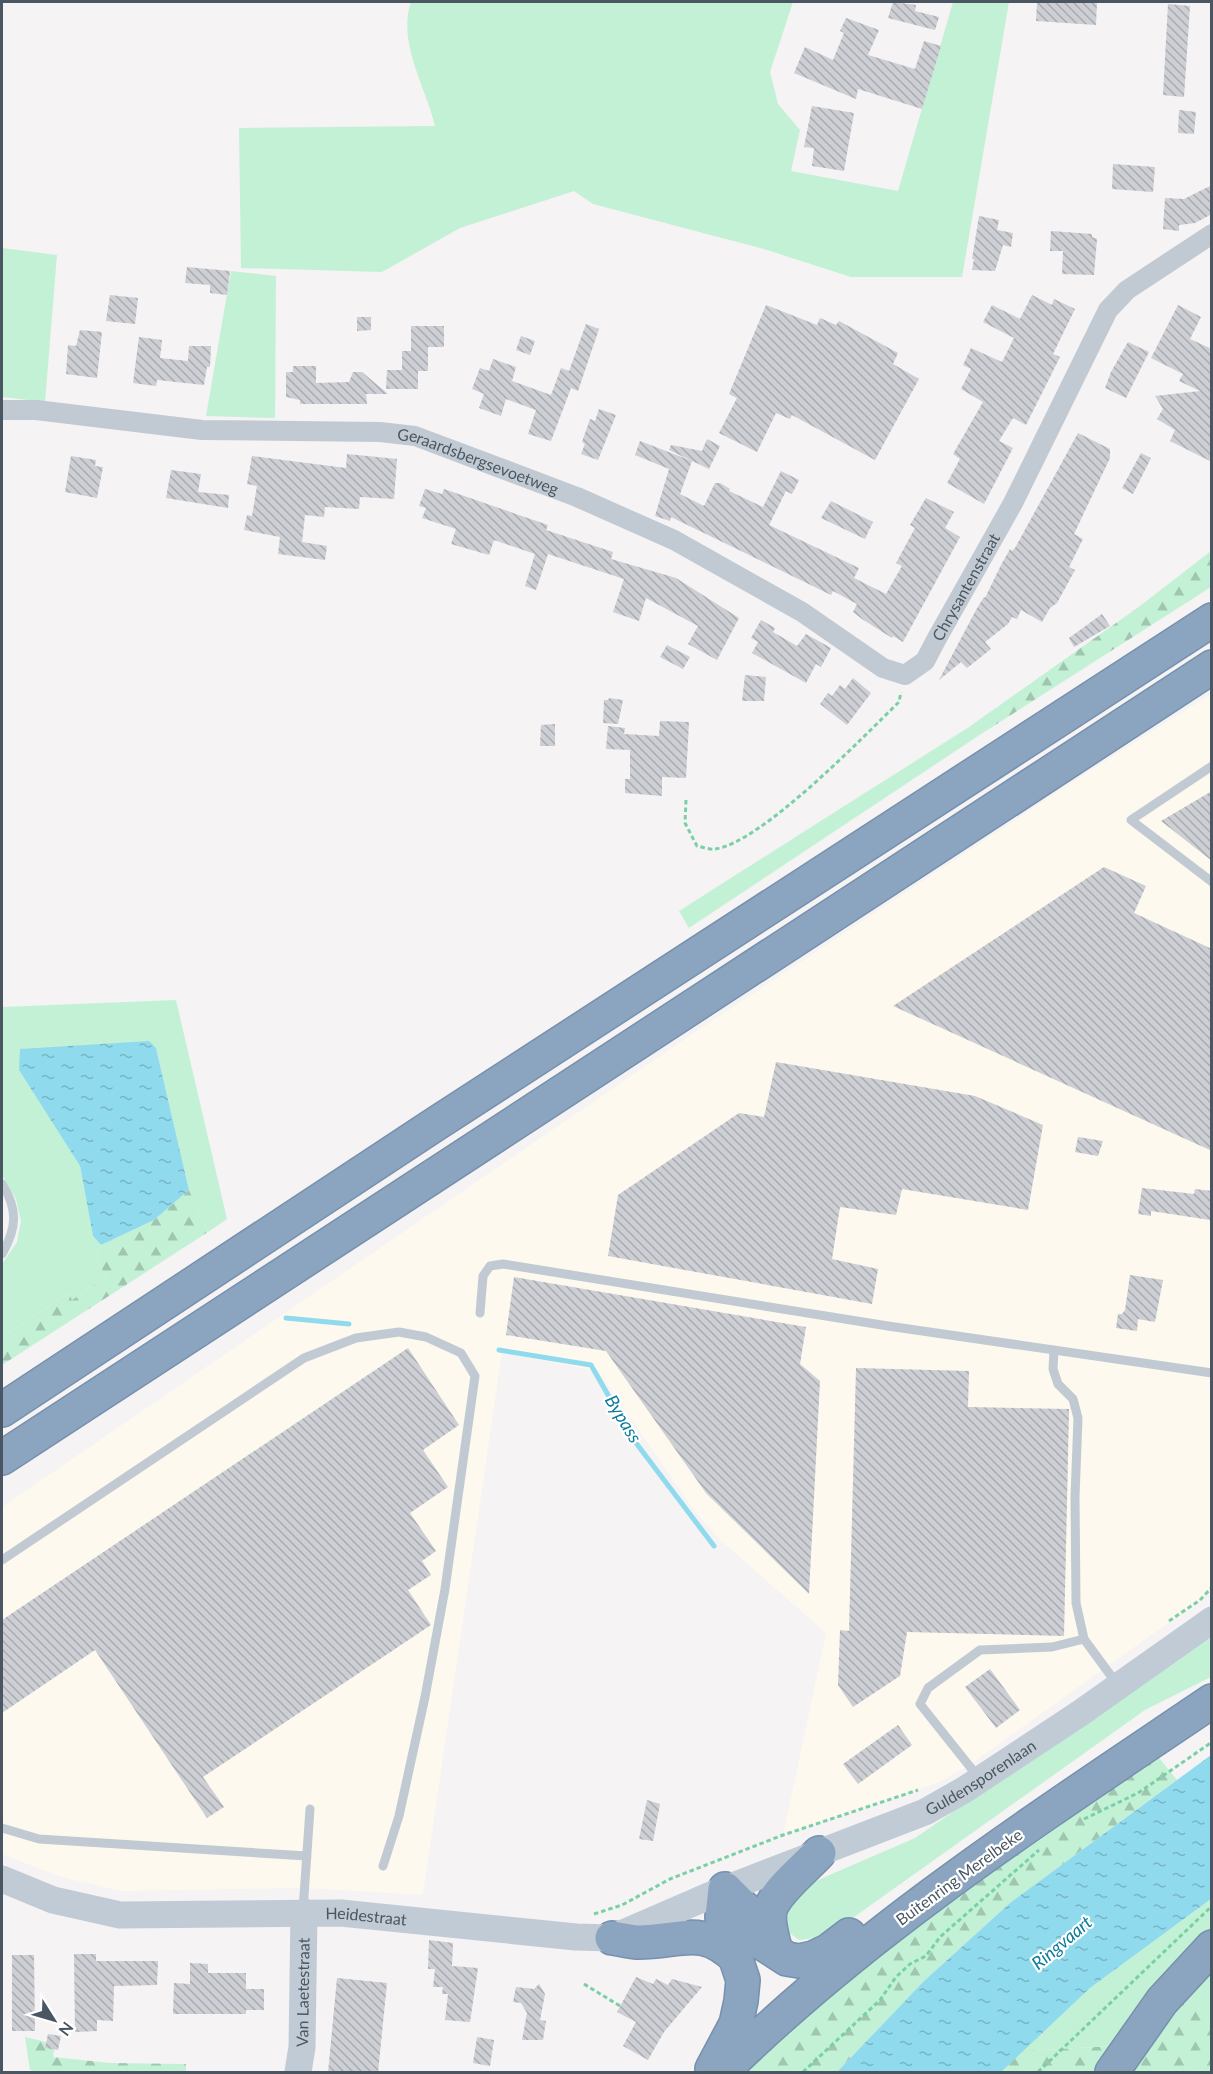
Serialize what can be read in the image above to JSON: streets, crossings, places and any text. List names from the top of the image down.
{
  "streets": {
    "highway": ["Buitenring Merelbeke"],
    "main road": ["Guldensporenlaan", "Heidestraat", "Van Laetestraat"],
    "street": ["Geraardsbergsevoetweg", "Chrysantenstraat"]
  },
  "crossings": [
    ["Geraardsbergsevoetweg", "Chrysantenstraat"],
    ["Guldensporenlaan", "Heidestraat"],
    ["Heidestraat", "Van Laetestraat"]
  ],
  "water": ["Bypass", "Ringvaart"],
  "north": "bottom right"
}
